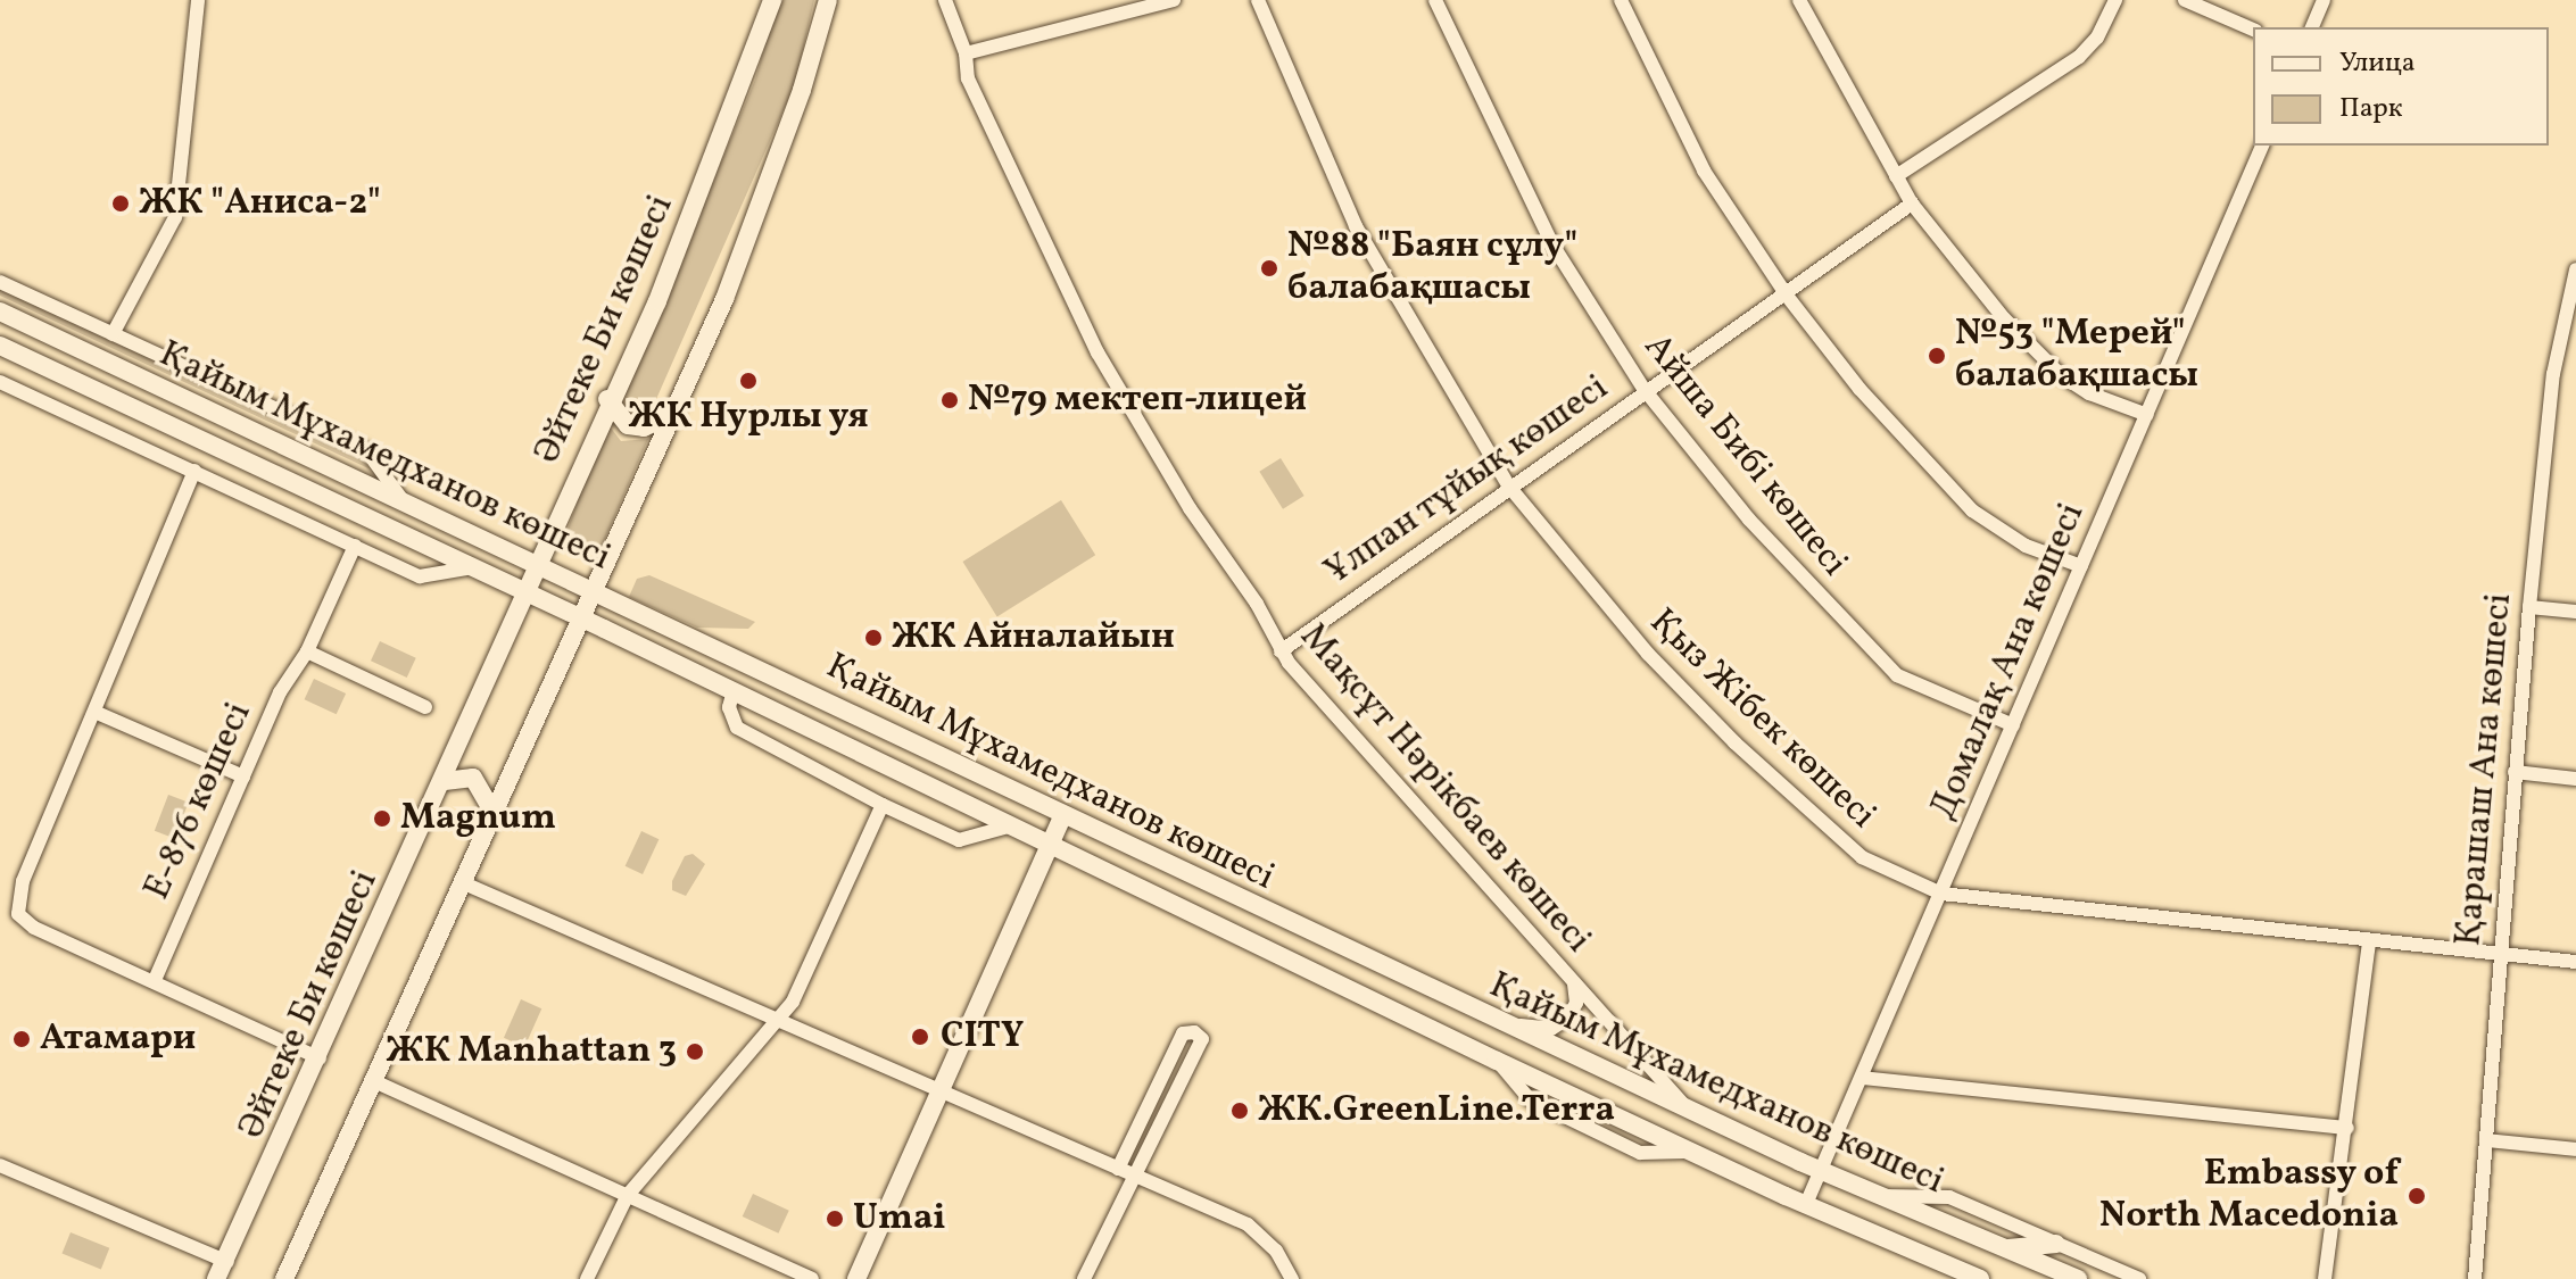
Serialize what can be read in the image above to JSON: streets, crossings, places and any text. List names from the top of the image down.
{
  "streets": {
    "main road": ["Әйтеке Би көшесі", "Қайым Мұхамедханов көшесі"],
    "street": [
      "Айша Бибі көшесі",
      "Ұлпан тұйық көшесі",
      "Домалақ Ана көшесі",
      "Қыз Жібек көшесі",
      "Қарашаш Ана көшесі",
      "Мақсұт Нәрікбаев көшесі",
      "Е-876 көшесі"
    ]
  },
  "crossings": [
    ["Әйтеке Би көшесі", "Қайым Мұхамедханов көшесі"],
    ["Айша Бибі көшесі", "Ұлпан тұйық көшесі"],
    ["Айша Бибі көшесі", "Домалақ Ана көшесі"],
    ["Қайым Мұхамедханов көшесі", "Домалақ Ана көшесі"],
    ["Қайым Мұхамедханов көшесі", "Мақсұт Нәрікбаев көшесі"],
    ["Ұлпан тұйық көшесі", "Қыз Жібек көшесі"],
    ["Ұлпан тұйық көшесі", "Мақсұт Нәрікбаев көшесі"],
    ["Домалақ Ана көшесі", "Қыз Жібек көшесі"],
    ["Қыз Жібек көшесі", "Қарашаш Ана көшесі"]
  ],
  "places": [
    "ЖК \"Аниса-2\"",
    "№88 \"Баян сұлу\" балабақшасы",
    "№53 \"Мерей\" балабақшасы",
    "ЖК Нурлы уя",
    "№79 мектеп-лицей",
    "ЖК Айналайын",
    "Magnum",
    "CITY",
    "Атамари",
    "ЖК Manhattan 3",
    "ЖК.GreenLine.Terra",
    "Embassy of North Macedonia",
    "Umai"
  ],
  "legend": ["Улица", "Парк"]
}
